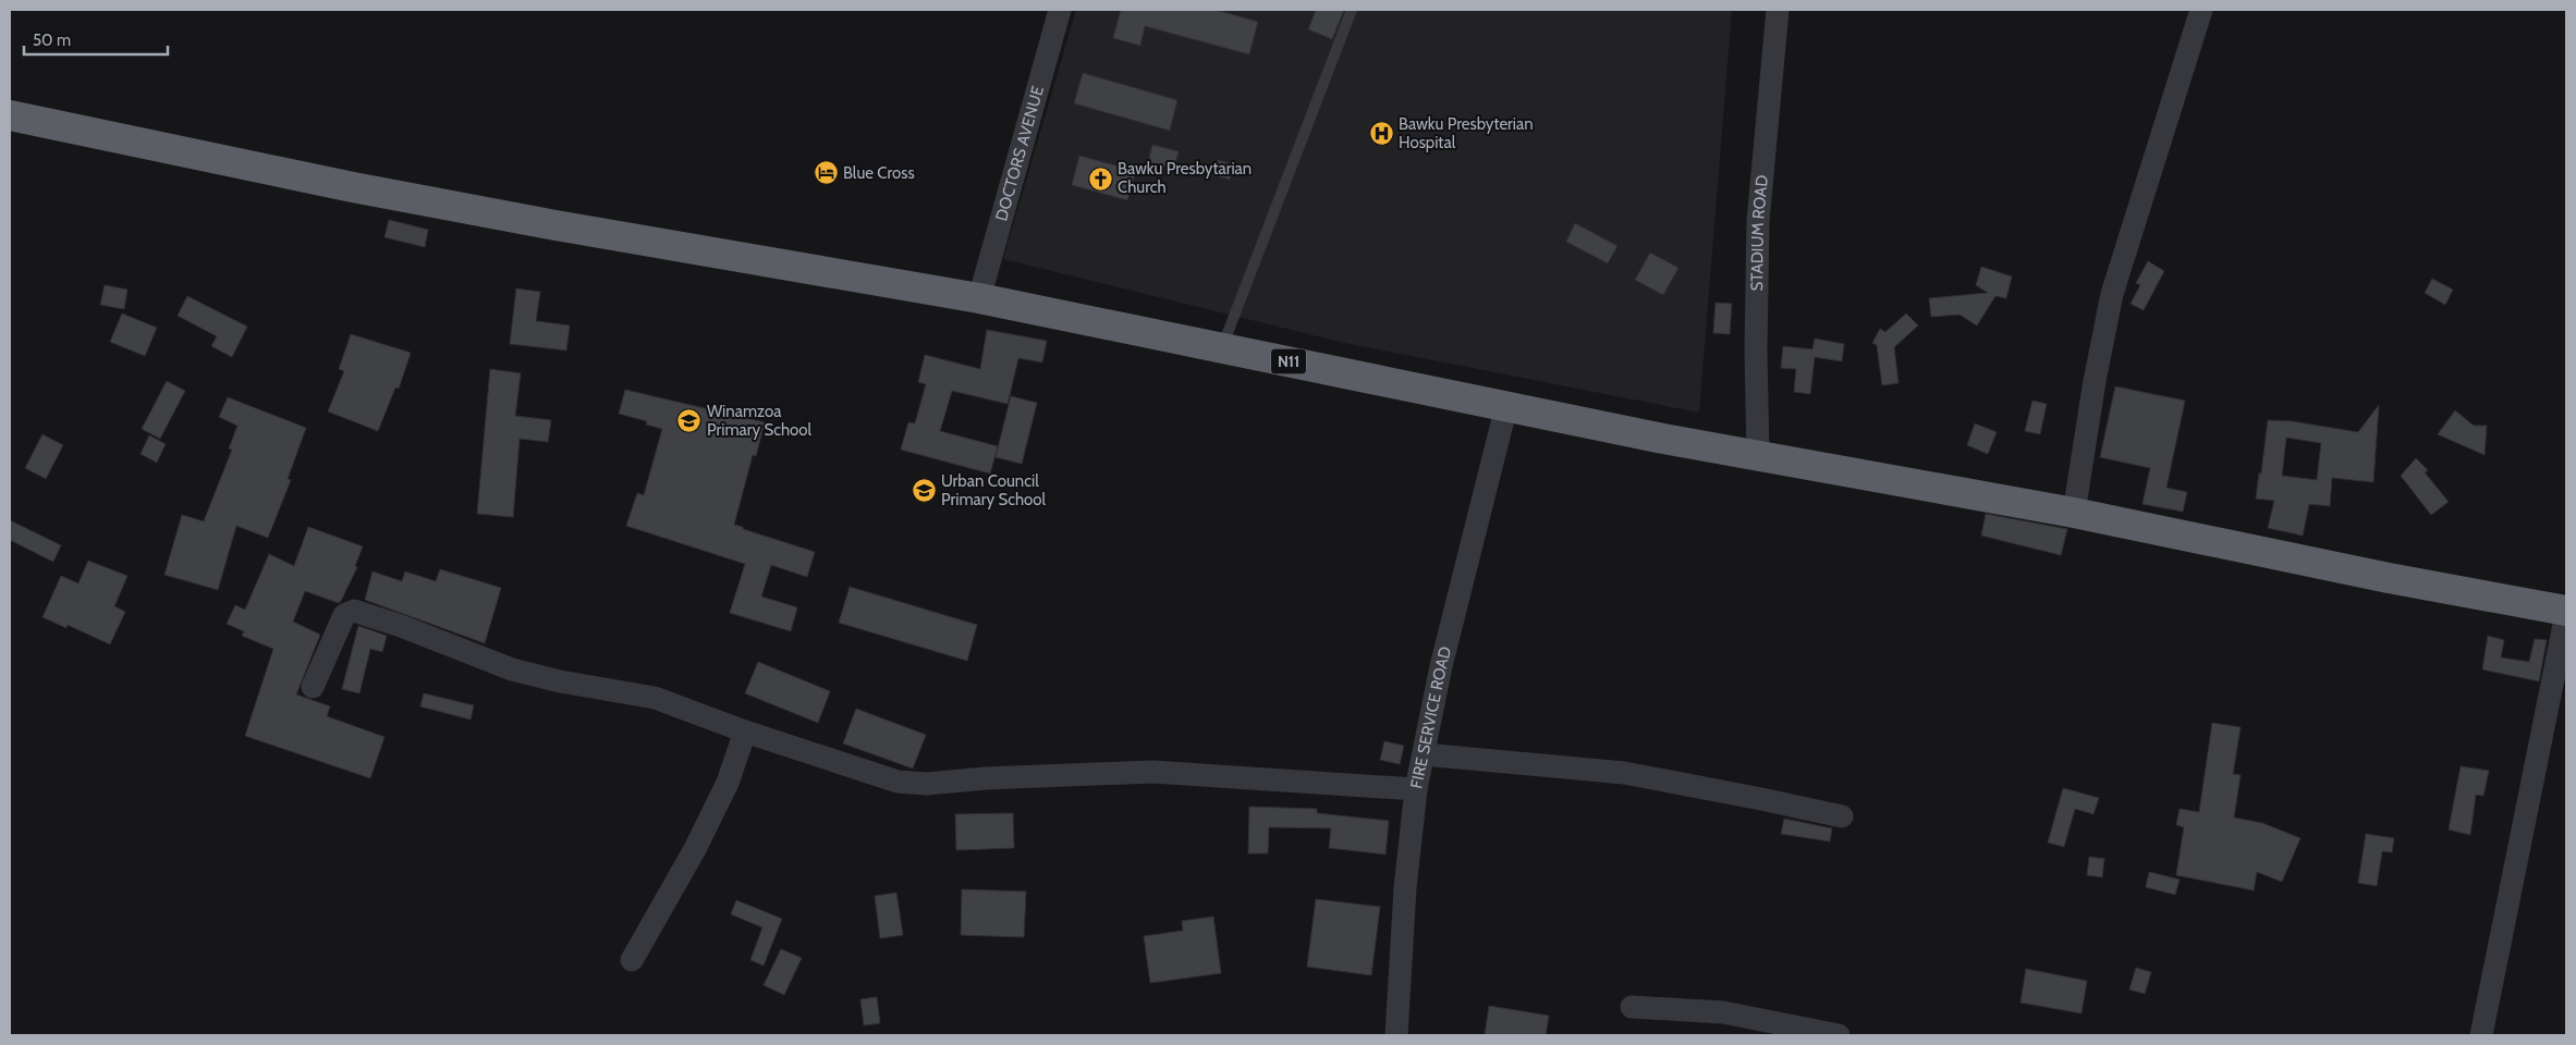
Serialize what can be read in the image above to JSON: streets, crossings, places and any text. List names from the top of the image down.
{
  "streets": {
    "highway": ["N11"],
    "street": ["DOCTORS AVENUE", "STADIUM ROAD", "FIRE SERVICE ROAD"]
  },
  "crossings": [
    ["DOCTORS AVENUE", "N11"],
    ["STADIUM ROAD", "N11"],
    ["N11", "FIRE SERVICE ROAD"]
  ],
  "places": {
    "hospital": ["Bawku Presbyterian Hospital"],
    "hotel": ["Blue Cross"],
    "church": ["Bawku Presbytarian Church"],
    "school or university": ["Winamzoa Primary School", "Urban Council Primary School"]
  },
  "scale_bar": "50 m"
}
